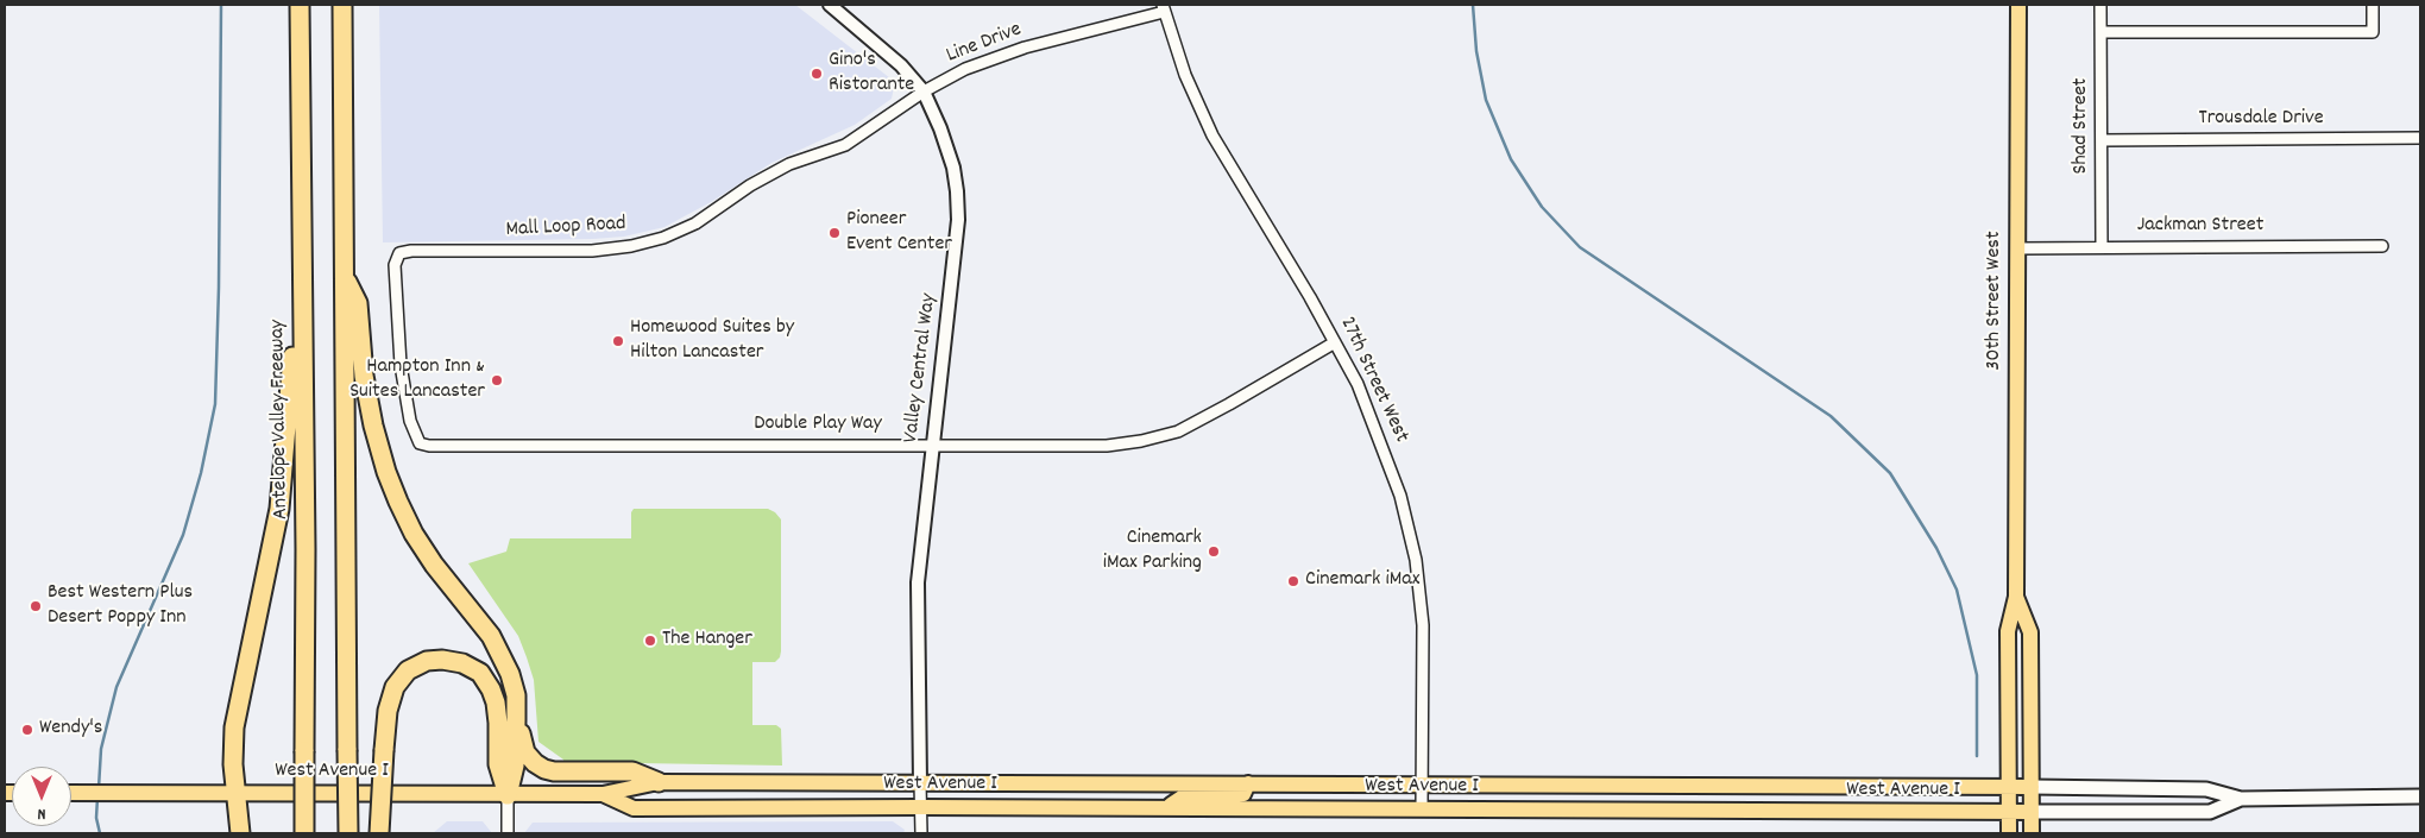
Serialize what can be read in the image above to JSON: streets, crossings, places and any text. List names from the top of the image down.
{
  "streets": {
    "highway": ["Antelope Valley Freeway"],
    "main road": ["30th Street West", "West Avenue I"],
    "street": [
      "Line Drive",
      "Trousdale Drive",
      "Shad Street",
      "Jackman Street",
      "Mall Loop Road",
      "Valley Central Way",
      "27th Street West",
      "Double Play Way"
    ]
  },
  "crossings": [
    ["Line Drive", "Mall Loop Road"],
    ["Line Drive", "Valley Central Way"],
    ["Line Drive", "27th Street West"],
    ["Trousdale Drive", "Shad Street"],
    ["Shad Street", "Jackman Street"],
    ["Jackman Street", "30th Street West"],
    ["Mall Loop Road", "Valley Central Way"],
    ["Mall Loop Road", "Double Play Way"],
    ["30th Street West", "West Avenue I"],
    ["Valley Central Way", "Double Play Way"],
    ["Valley Central Way", "West Avenue I"],
    ["27th Street West", "Double Play Way"],
    ["27th Street West", "West Avenue I"]
  ],
  "places": [
    "Gino's Ristorante",
    "Pioneer Event Center",
    "Homewood Suites by Hilton Lancaster",
    "Hampton Inn & Suites Lancaster",
    "Cinemark iMax Parking",
    "Cinemark iMax",
    "Best Western Plus Desert Poppy Inn",
    "The Hanger",
    "Wendy's"
  ],
  "north": "bottom"
}
